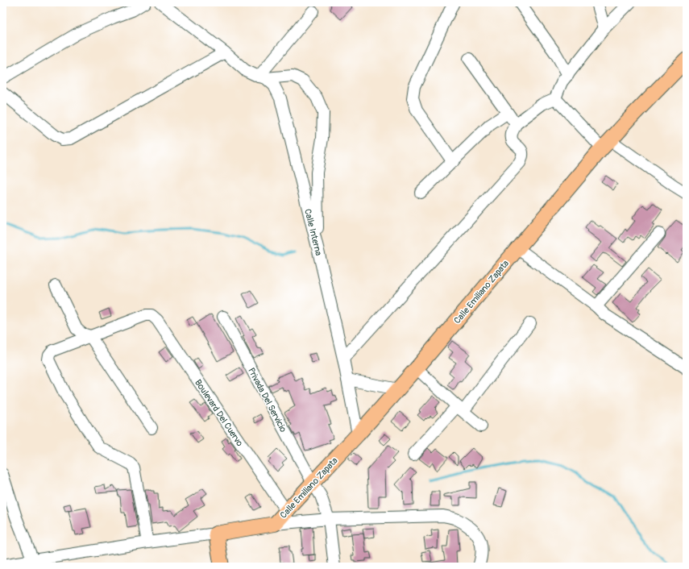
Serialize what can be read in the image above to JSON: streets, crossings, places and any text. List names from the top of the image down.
{
  "streets": {
    "main road": ["Calle Emiliano Zapata"],
    "street": ["Calle Interna", "Privada Del Servicio", "Boulevard Del Cuervo"]
  },
  "crossings": [
    ["Calle Interna", "Calle Emiliano Zapata"],
    ["Calle Emiliano Zapata", "Privada Del Servicio"],
    ["Calle Emiliano Zapata", "Boulevard Del Cuervo"]
  ]
}
